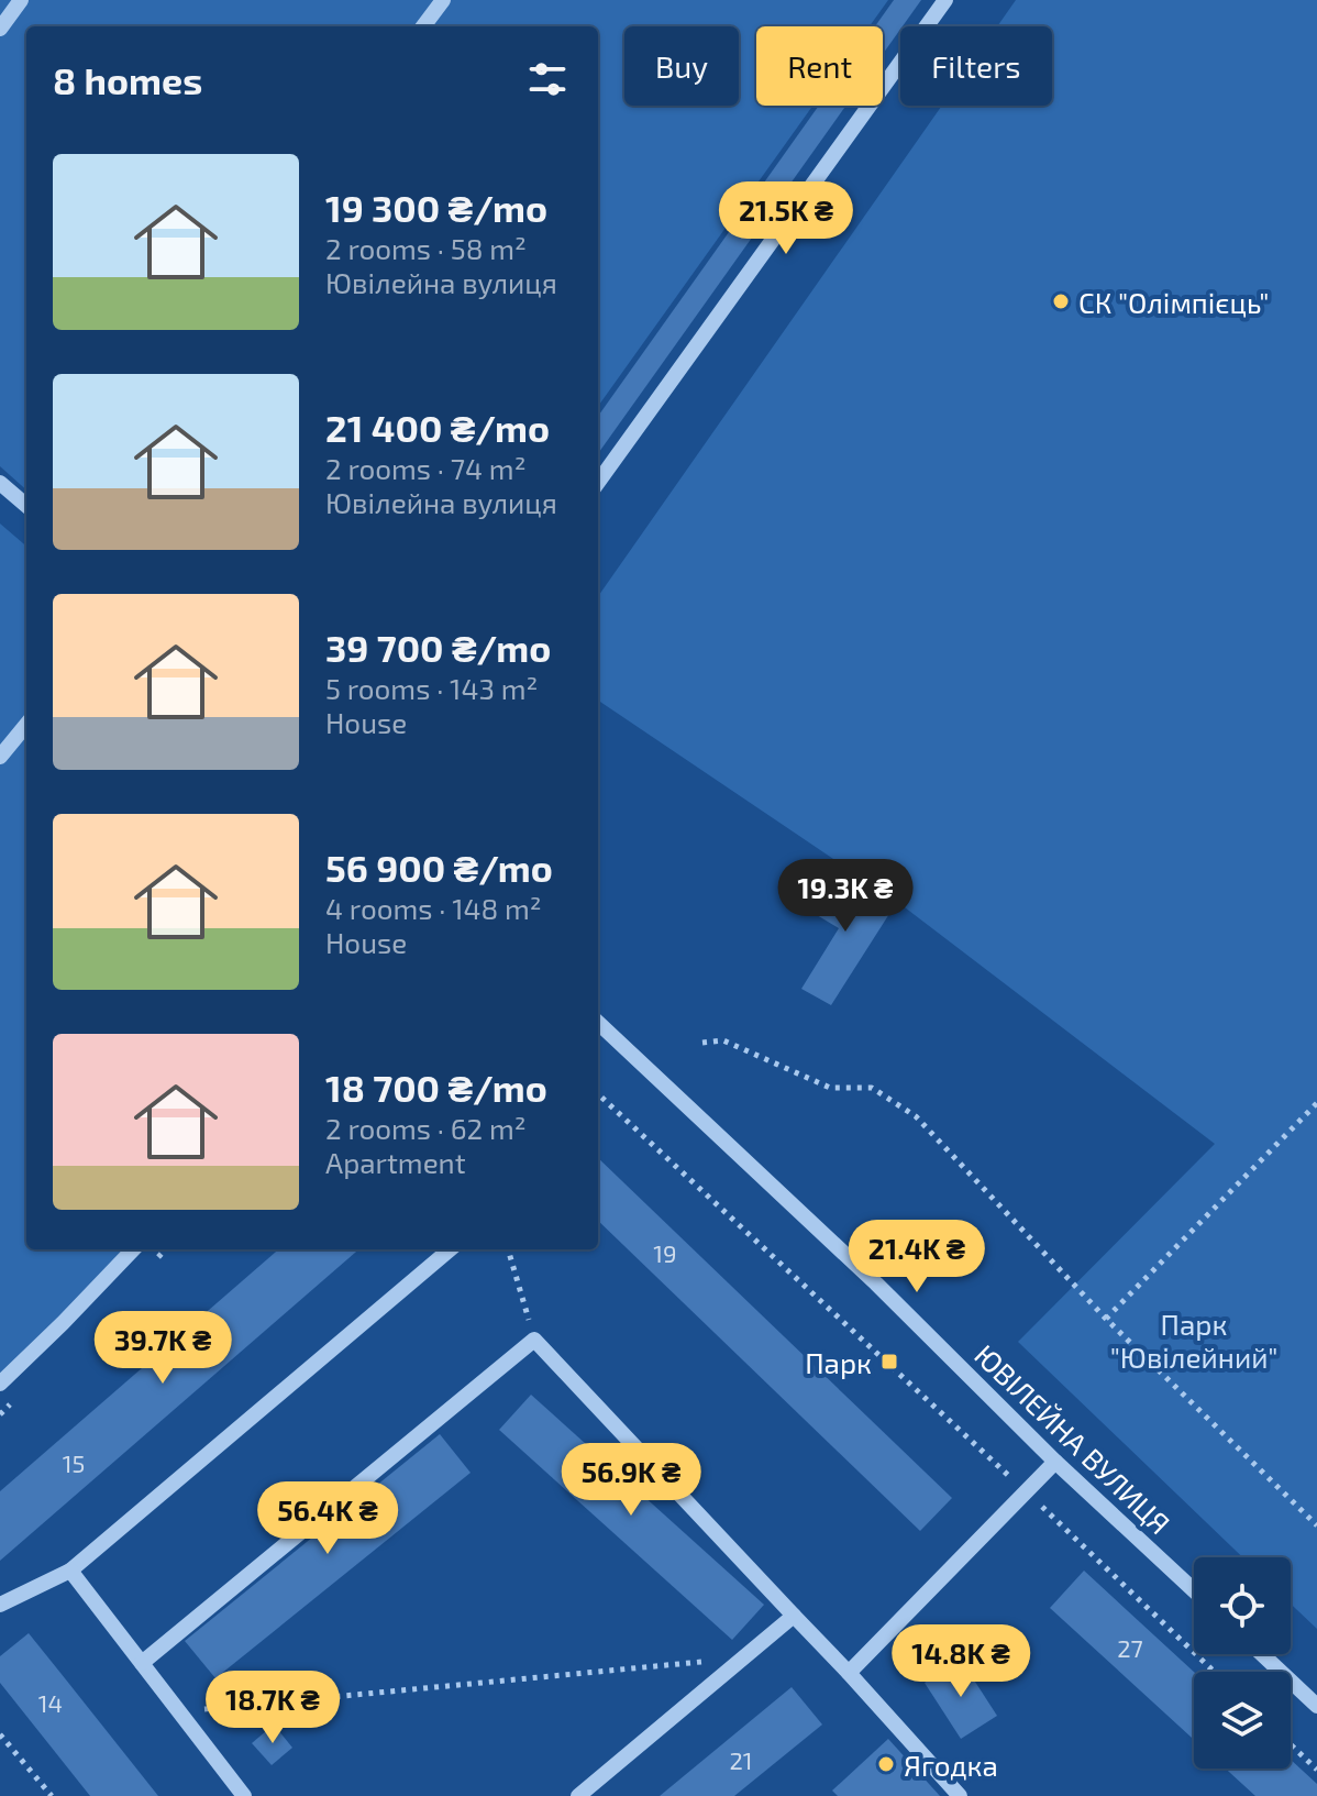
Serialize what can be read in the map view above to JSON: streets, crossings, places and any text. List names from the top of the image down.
{
  "streets": {
    "street": ["ЮВІЛЕЙНА ВУЛИЦЯ"]
  },
  "parks": ["Парк \"Ювілейний\""],
  "places": {
    "other": ["СК \"Олімпієць\"", "Ягодка"],
    "transit": ["Парк"]
  },
  "house_numbers": [
    "19",
    "15",
    "27",
    "14",
    "21"
  ],
  "page": {
    "chip": ["Buy", "Rent", "Filters"],
    "heading": "8 homes",
    "list": [
      {
        "name": "19 300 ₴/mo",
        "note": "2 rooms · 58 m² · Ювілейна вулиця"
      },
      {
        "name": "21 400 ₴/mo",
        "note": "2 rooms · 74 m² · Ювілейна вулиця"
      },
      {
        "name": "39 700 ₴/mo",
        "note": "5 rooms · 143 m² · House"
      },
      {
        "name": "56 900 ₴/mo",
        "note": "4 rooms · 148 m² · House"
      },
      {
        "name": "18 700 ₴/mo",
        "note": "2 rooms · 62 m² · Apartment"
      }
    ],
    "price": [
      "21.5K ₴",
      "19.3K ₴",
      "21.4K ₴",
      "39.7K ₴",
      "56.9K ₴",
      "56.4K ₴",
      "14.8K ₴",
      "18.7K ₴"
    ]
  }
}
